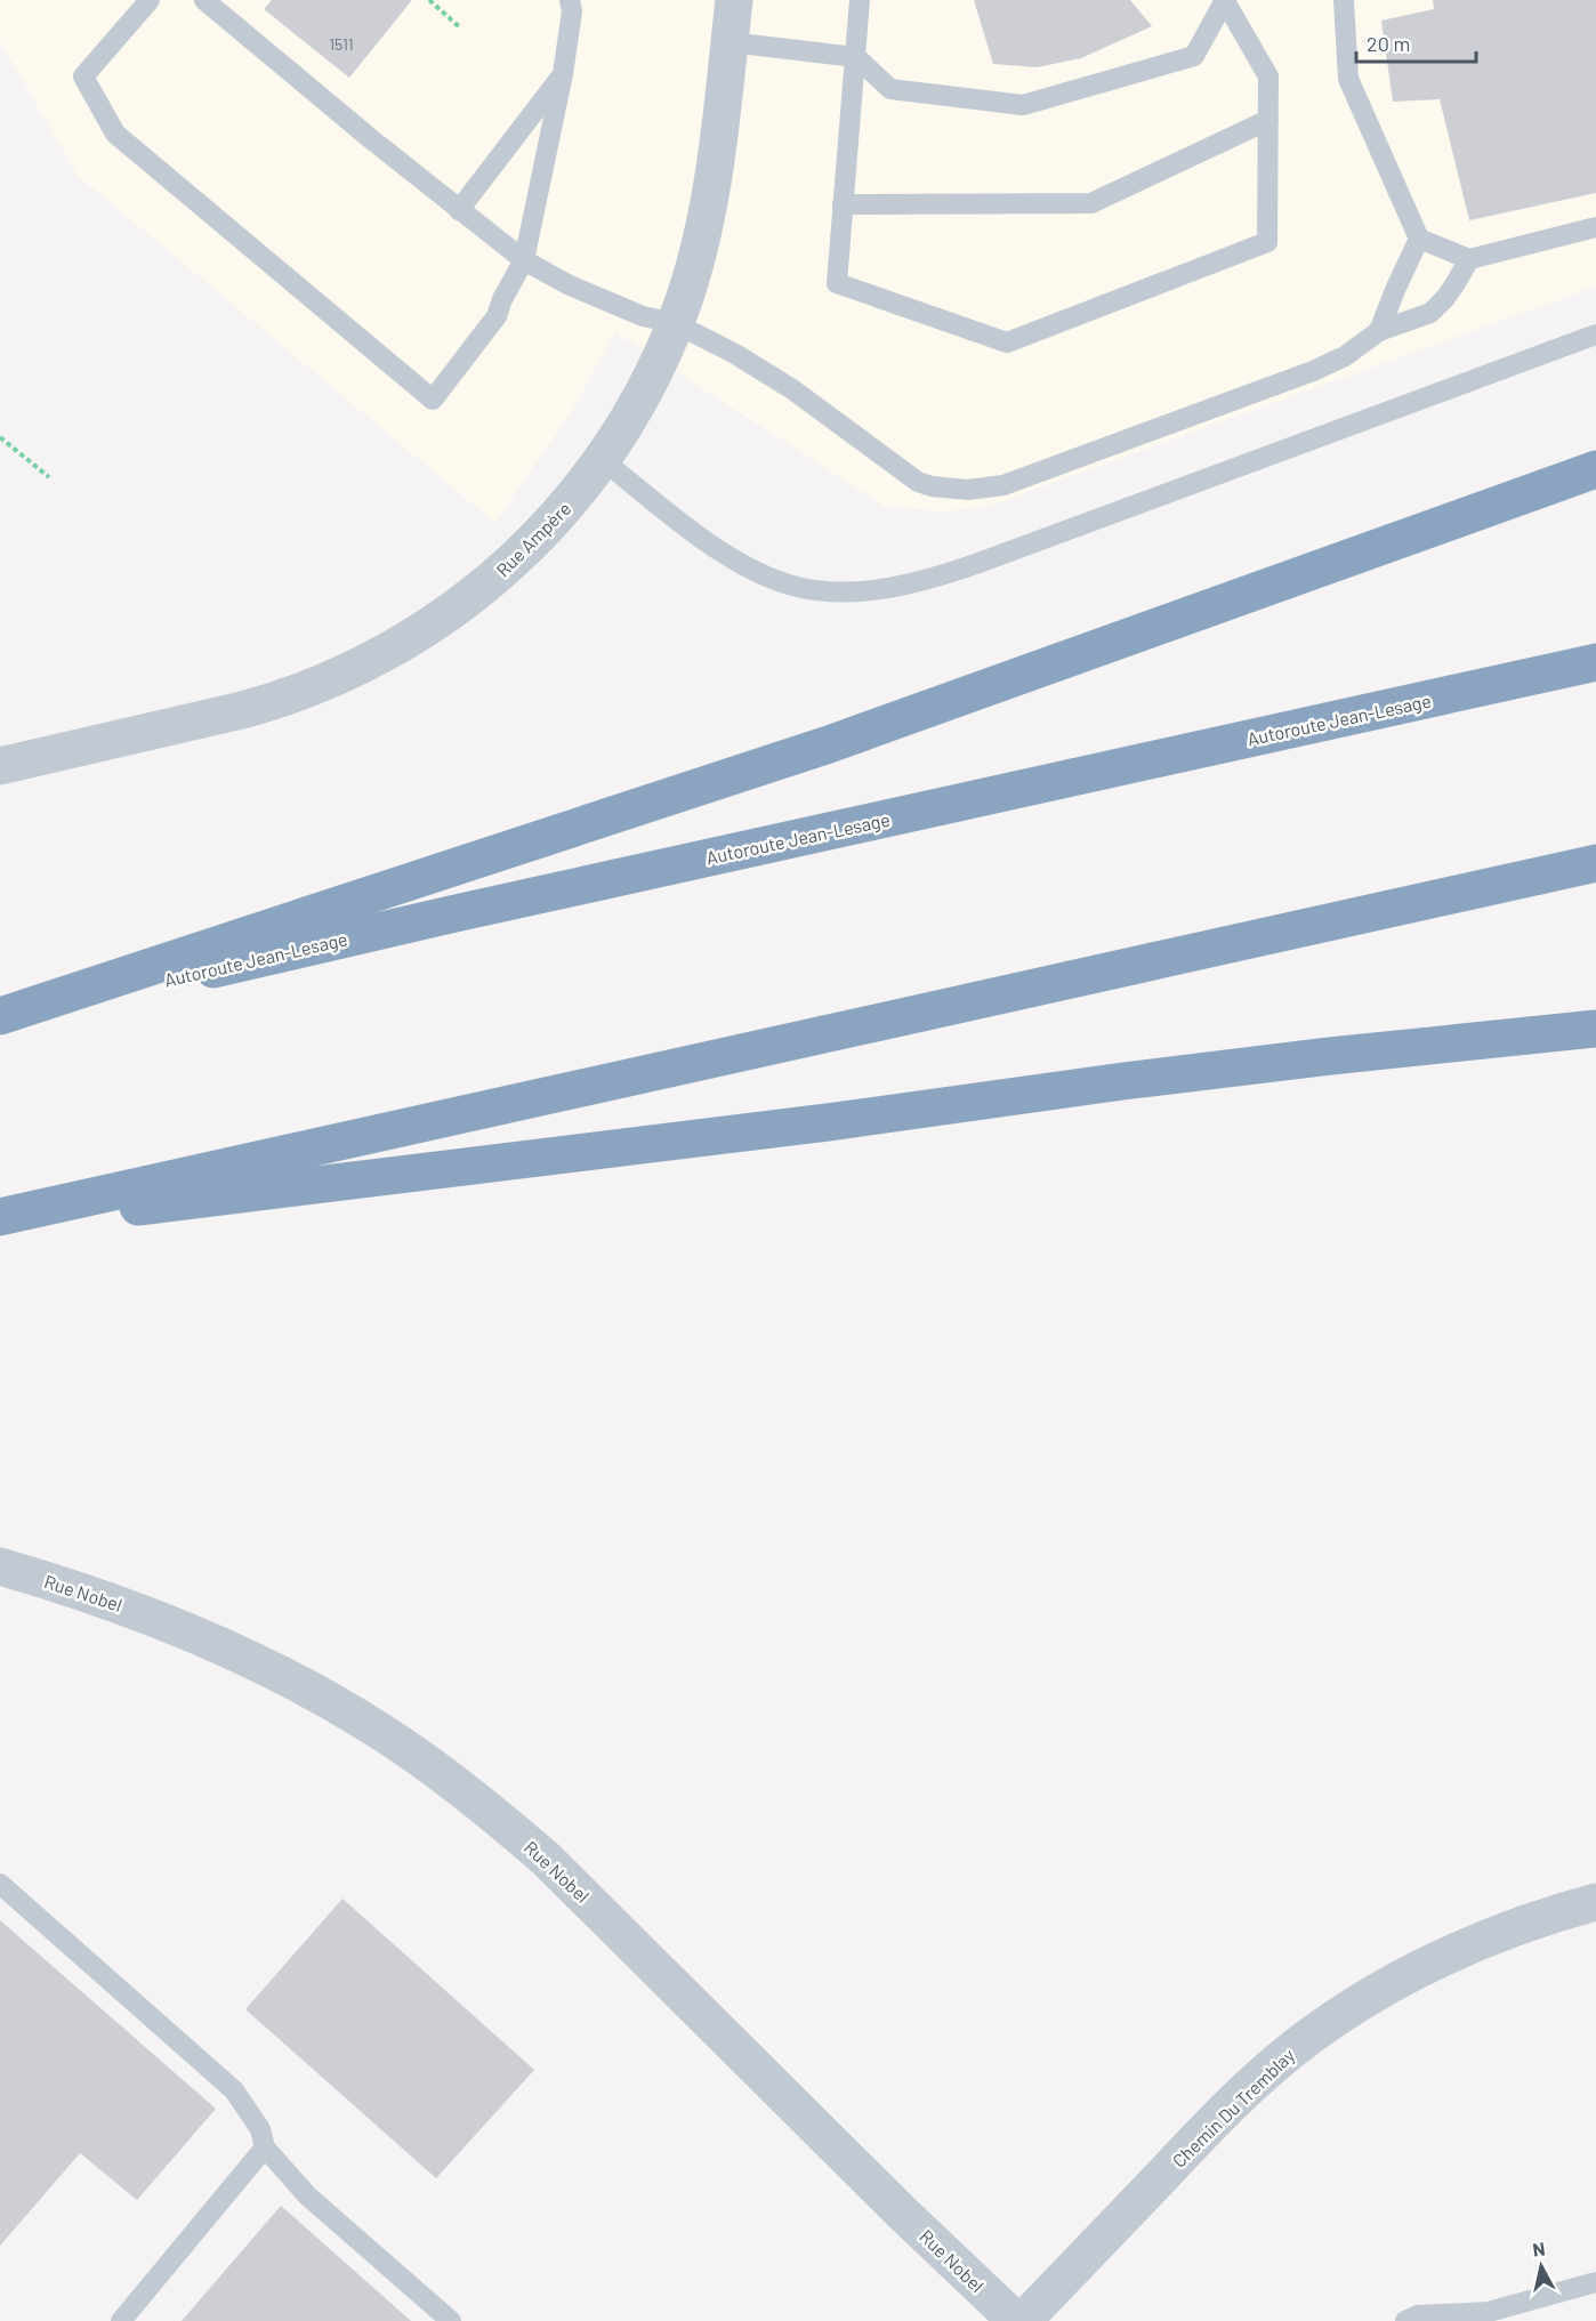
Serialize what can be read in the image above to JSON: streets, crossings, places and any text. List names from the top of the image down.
{
  "streets": {
    "highway": ["Autoroute Jean-Lesage"],
    "street": ["Rue Ampère", "Rue Nobel", "Chemin Du Tremblay"]
  },
  "house_numbers": ["1511"],
  "scale_bar": "20 m",
  "north": "top"
}
